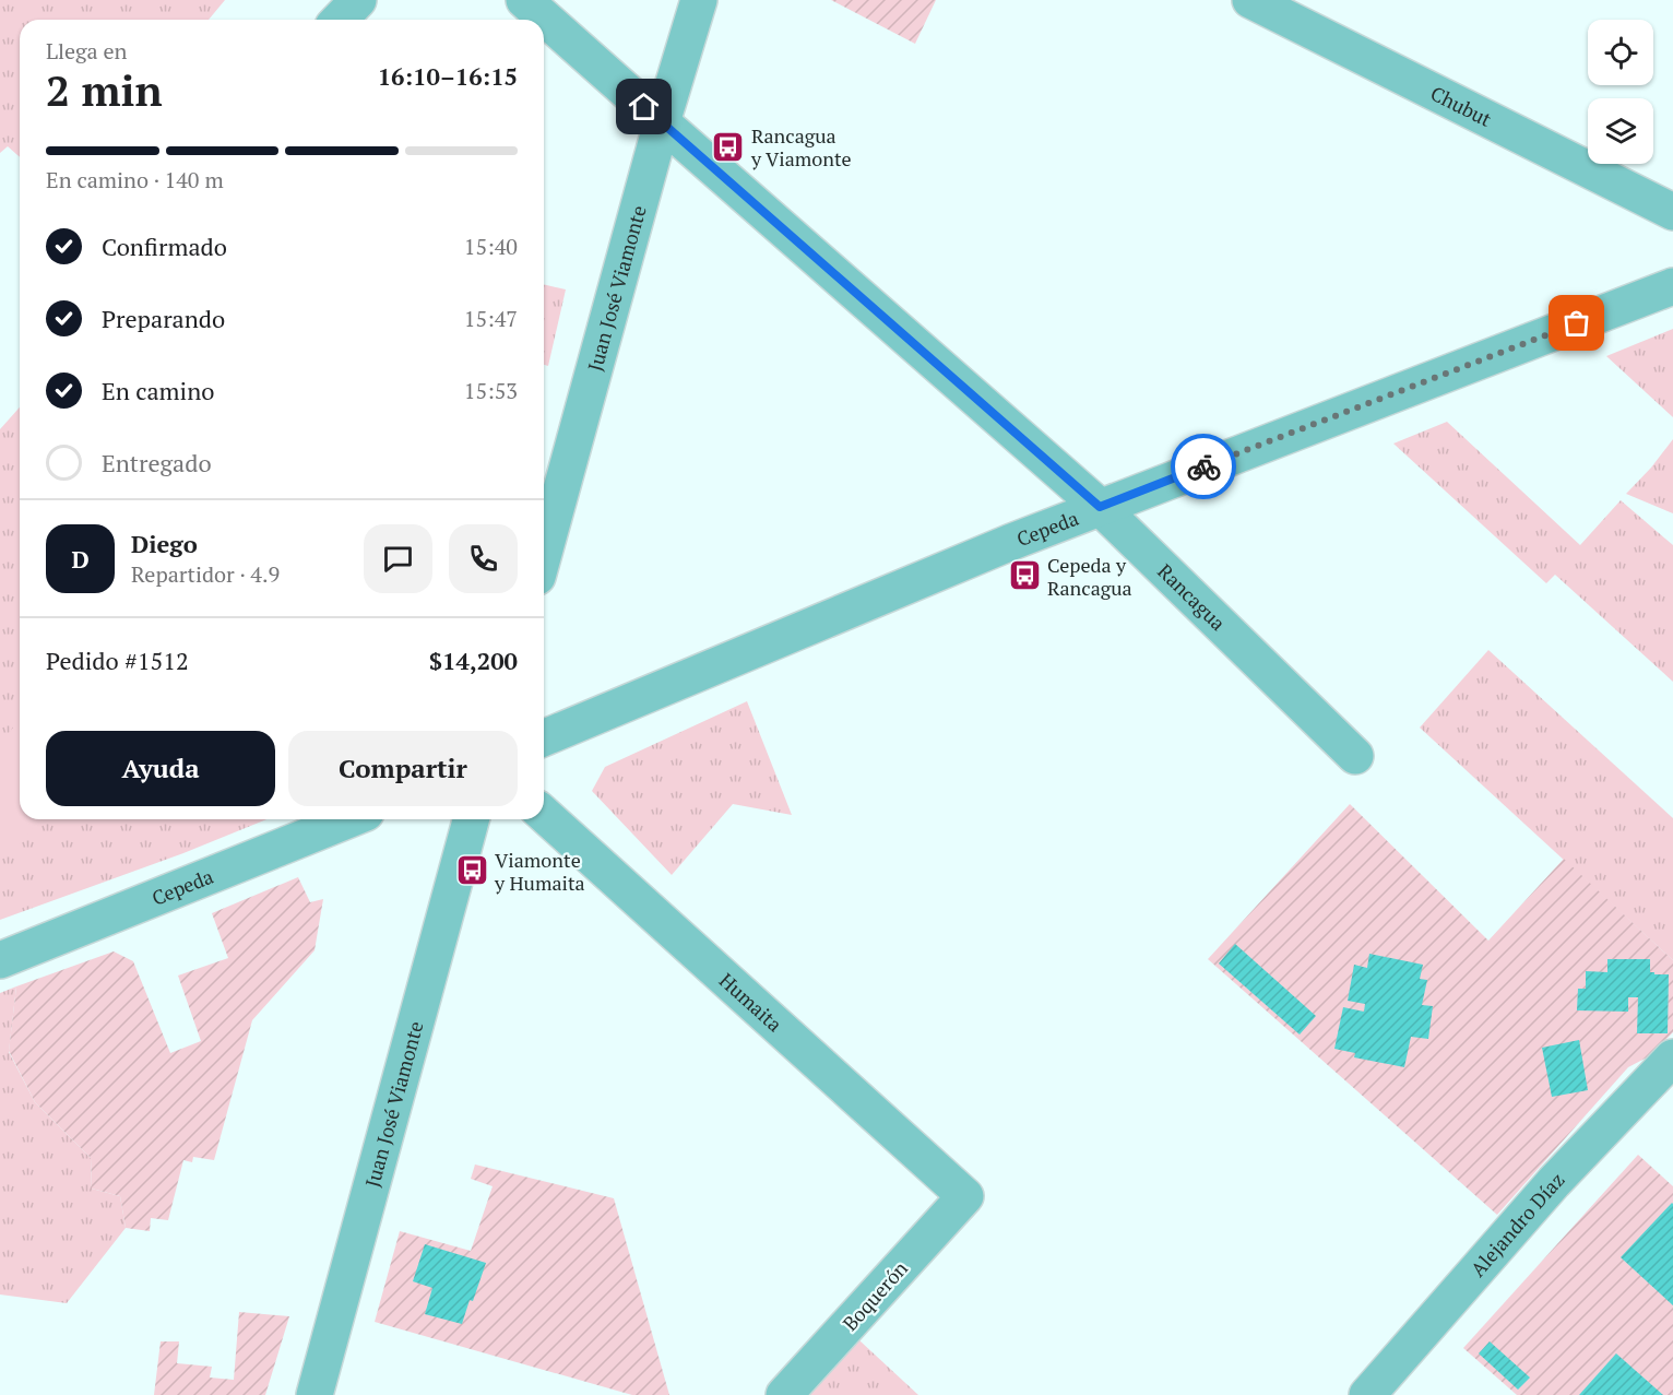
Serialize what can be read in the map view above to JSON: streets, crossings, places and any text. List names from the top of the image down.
{
  "streets": {
    "street": [
      "Chubut",
      "Juan José Viamonte",
      "Cepeda",
      "Rancagua",
      "Humaita",
      "Alejandro Díaz",
      "Boquerón"
    ]
  },
  "crossings": [
    ["Juan José Viamonte", "Rancagua"],
    ["Cepeda", "Rancagua"],
    ["Humaita", "Boquerón"]
  ],
  "places": {
    "bus stop": ["Rancagua y Viamonte", "Cepeda y Rancagua", "Viamonte y Humaita"]
  },
  "page": {
    "heading": ["2 min", "Llega en", "16:10–16:15"],
    "panel": [
      "Diego",
      "Repartidor · 4.9",
      "Pedido #1512",
      "$14,200"
    ],
    "bar": "En camino · 140 m",
    "list": [
      ["Confirmado", "15:40"],
      ["Preparando", "15:47"],
      ["En camino", "15:53"],
      "Entregado"
    ],
    "round": "D",
    "buttons": ["Ayuda", "Compartir"]
  }
}
